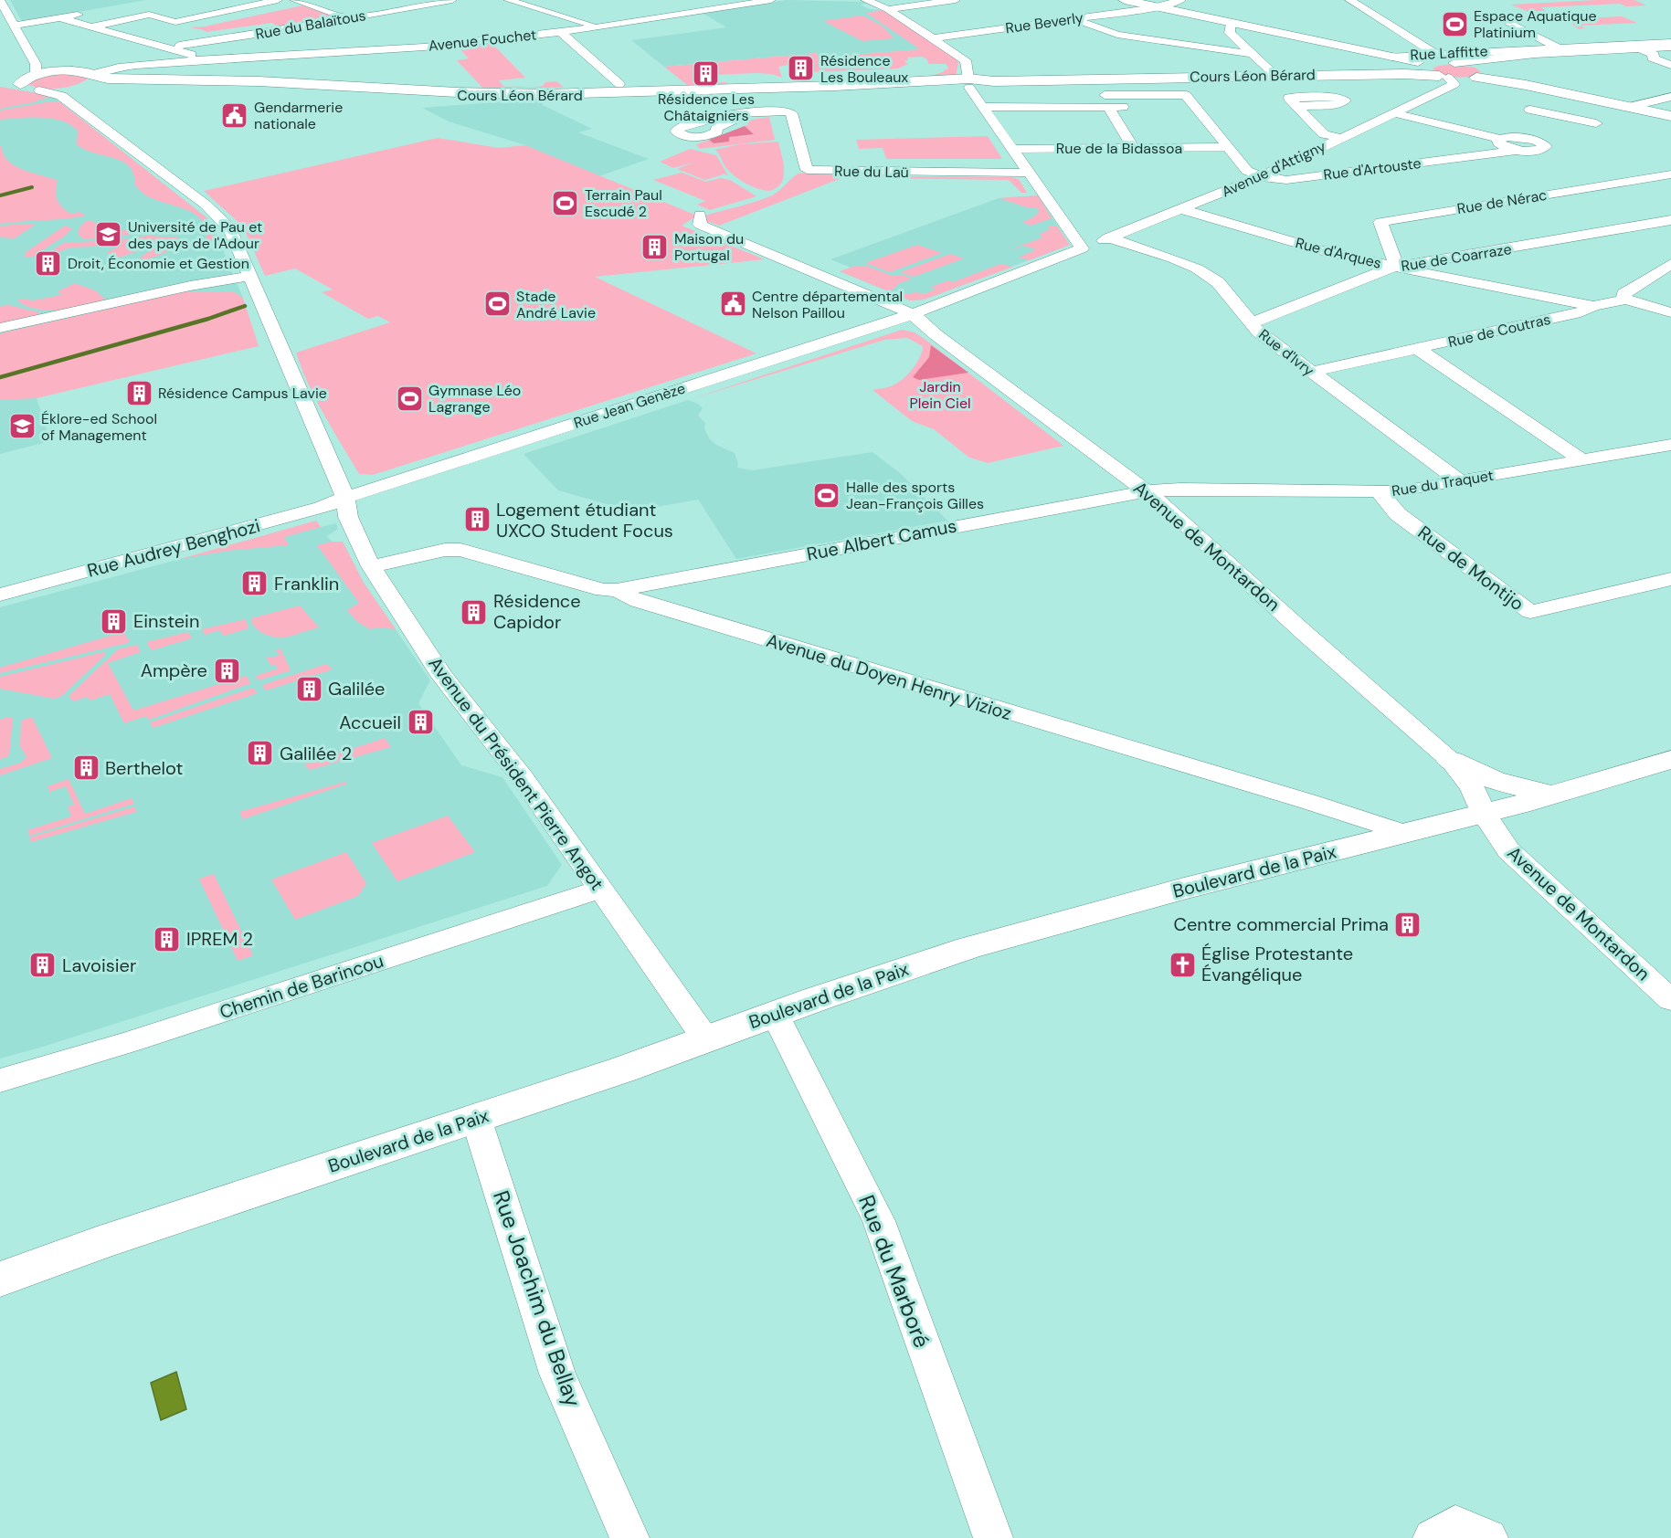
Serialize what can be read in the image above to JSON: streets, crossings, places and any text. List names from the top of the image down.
{
  "streets": {
    "main road": ["Cours Léon Bérard", "Boulevard de la Paix"],
    "street": [
      "Rue Beverly",
      "Rue du Balaïtous",
      "Avenue Fouchet",
      "Rue Laffitte",
      "Rue de la Bidassoa",
      "Avenue d'Attigny",
      "Rue d'Artouste",
      "Rue du Laü",
      "Rue de Nérac",
      "Rue d'Arques",
      "Rue de Coarraze",
      "Rue de Coutras",
      "Rue d'Ivry",
      "Rue Jean Genèze",
      "Rue du Traquet",
      "Rue Albert Camus",
      "Avenue de Montardon",
      "Rue Audrey Benghozi",
      "Rue de Montijo",
      "Avenue du Doyen Henry Vizioz",
      "Avenue du Président Pierre Angot",
      "Chemin de Barincou",
      "Rue du Marboré",
      "Rue Joachim du Bellay"
    ]
  },
  "crossings": [
    ["Avenue Fouchet", "Cours Léon Bérard"],
    ["Rue Laffitte", "Cours Léon Bérard"],
    ["Rue Laffitte", "Avenue d'Attigny"],
    ["Cours Léon Bérard", "Avenue d'Attigny"],
    ["Avenue d'Attigny", "Rue d'Artouste"],
    ["Avenue d'Attigny", "Rue d'Arques"],
    ["Avenue d'Attigny", "Rue d'Ivry"],
    ["Rue de Nérac", "Rue d'Arques"],
    ["Rue de Nérac", "Rue de Coarraze"],
    ["Rue d'Arques", "Rue de Coarraze"],
    ["Rue d'Arques", "Rue de Coutras"],
    ["Rue de Coarraze", "Rue d'Ivry"],
    ["Rue de Coutras", "Rue d'Ivry"],
    ["Rue d'Ivry", "Rue du Traquet"],
    ["Rue Jean Genèze", "Avenue de Montardon"],
    ["Rue Jean Genèze", "Rue Audrey Benghozi"],
    ["Rue Jean Genèze", "Avenue du Président Pierre Angot"],
    ["Rue du Traquet", "Rue Albert Camus"],
    ["Rue du Traquet", "Avenue de Montardon"],
    ["Rue du Traquet", "Rue de Montijo"],
    ["Rue Albert Camus", "Avenue de Montardon"],
    ["Rue Albert Camus", "Avenue du Doyen Henry Vizioz"],
    ["Avenue de Montardon", "Boulevard de la Paix"],
    ["Rue Audrey Benghozi", "Avenue du Président Pierre Angot"],
    ["Avenue du Doyen Henry Vizioz", "Avenue du Président Pierre Angot"],
    ["Avenue du Doyen Henry Vizioz", "Boulevard de la Paix"],
    ["Avenue du Président Pierre Angot", "Boulevard de la Paix"],
    ["Avenue du Président Pierre Angot", "Chemin de Barincou"],
    ["Boulevard de la Paix", "Rue du Marboré"],
    ["Boulevard de la Paix", "Rue Joachim du Bellay"]
  ],
  "parks": ["Jardin Plein Ciel"],
  "places": {
    "sports": [
      "Espace Aquatique Platinium",
      "Terrain Paul Escudé 2",
      "Stade André Lavie",
      "Gymnase Léo Lagrange",
      "Halle des sports Jean-François Gilles"
    ],
    "building": [
      "Résidence Les Bouleaux",
      "Résidence Les Châtaigniers",
      "Maison du Portugal",
      "Droit, Économie et Gestion",
      "Résidence Campus Lavie",
      "Logement étudiant UXCO Student Focus",
      "Franklin",
      "Résidence Capidor",
      "Einstein",
      "Ampère",
      "Galilée",
      "Accueil",
      "Galilée 2",
      "Berthelot",
      "Centre commercial Prima",
      "IPREM 2",
      "Lavoisier"
    ],
    "public building": ["Gendarmerie nationale", "Centre départemental Nelson Paillou"],
    "school or university": ["Université de Pau et des pays de l'Adour", "Éklore-ed School of Management"],
    "church": ["Église Protestante Évangélique"]
  }
}
